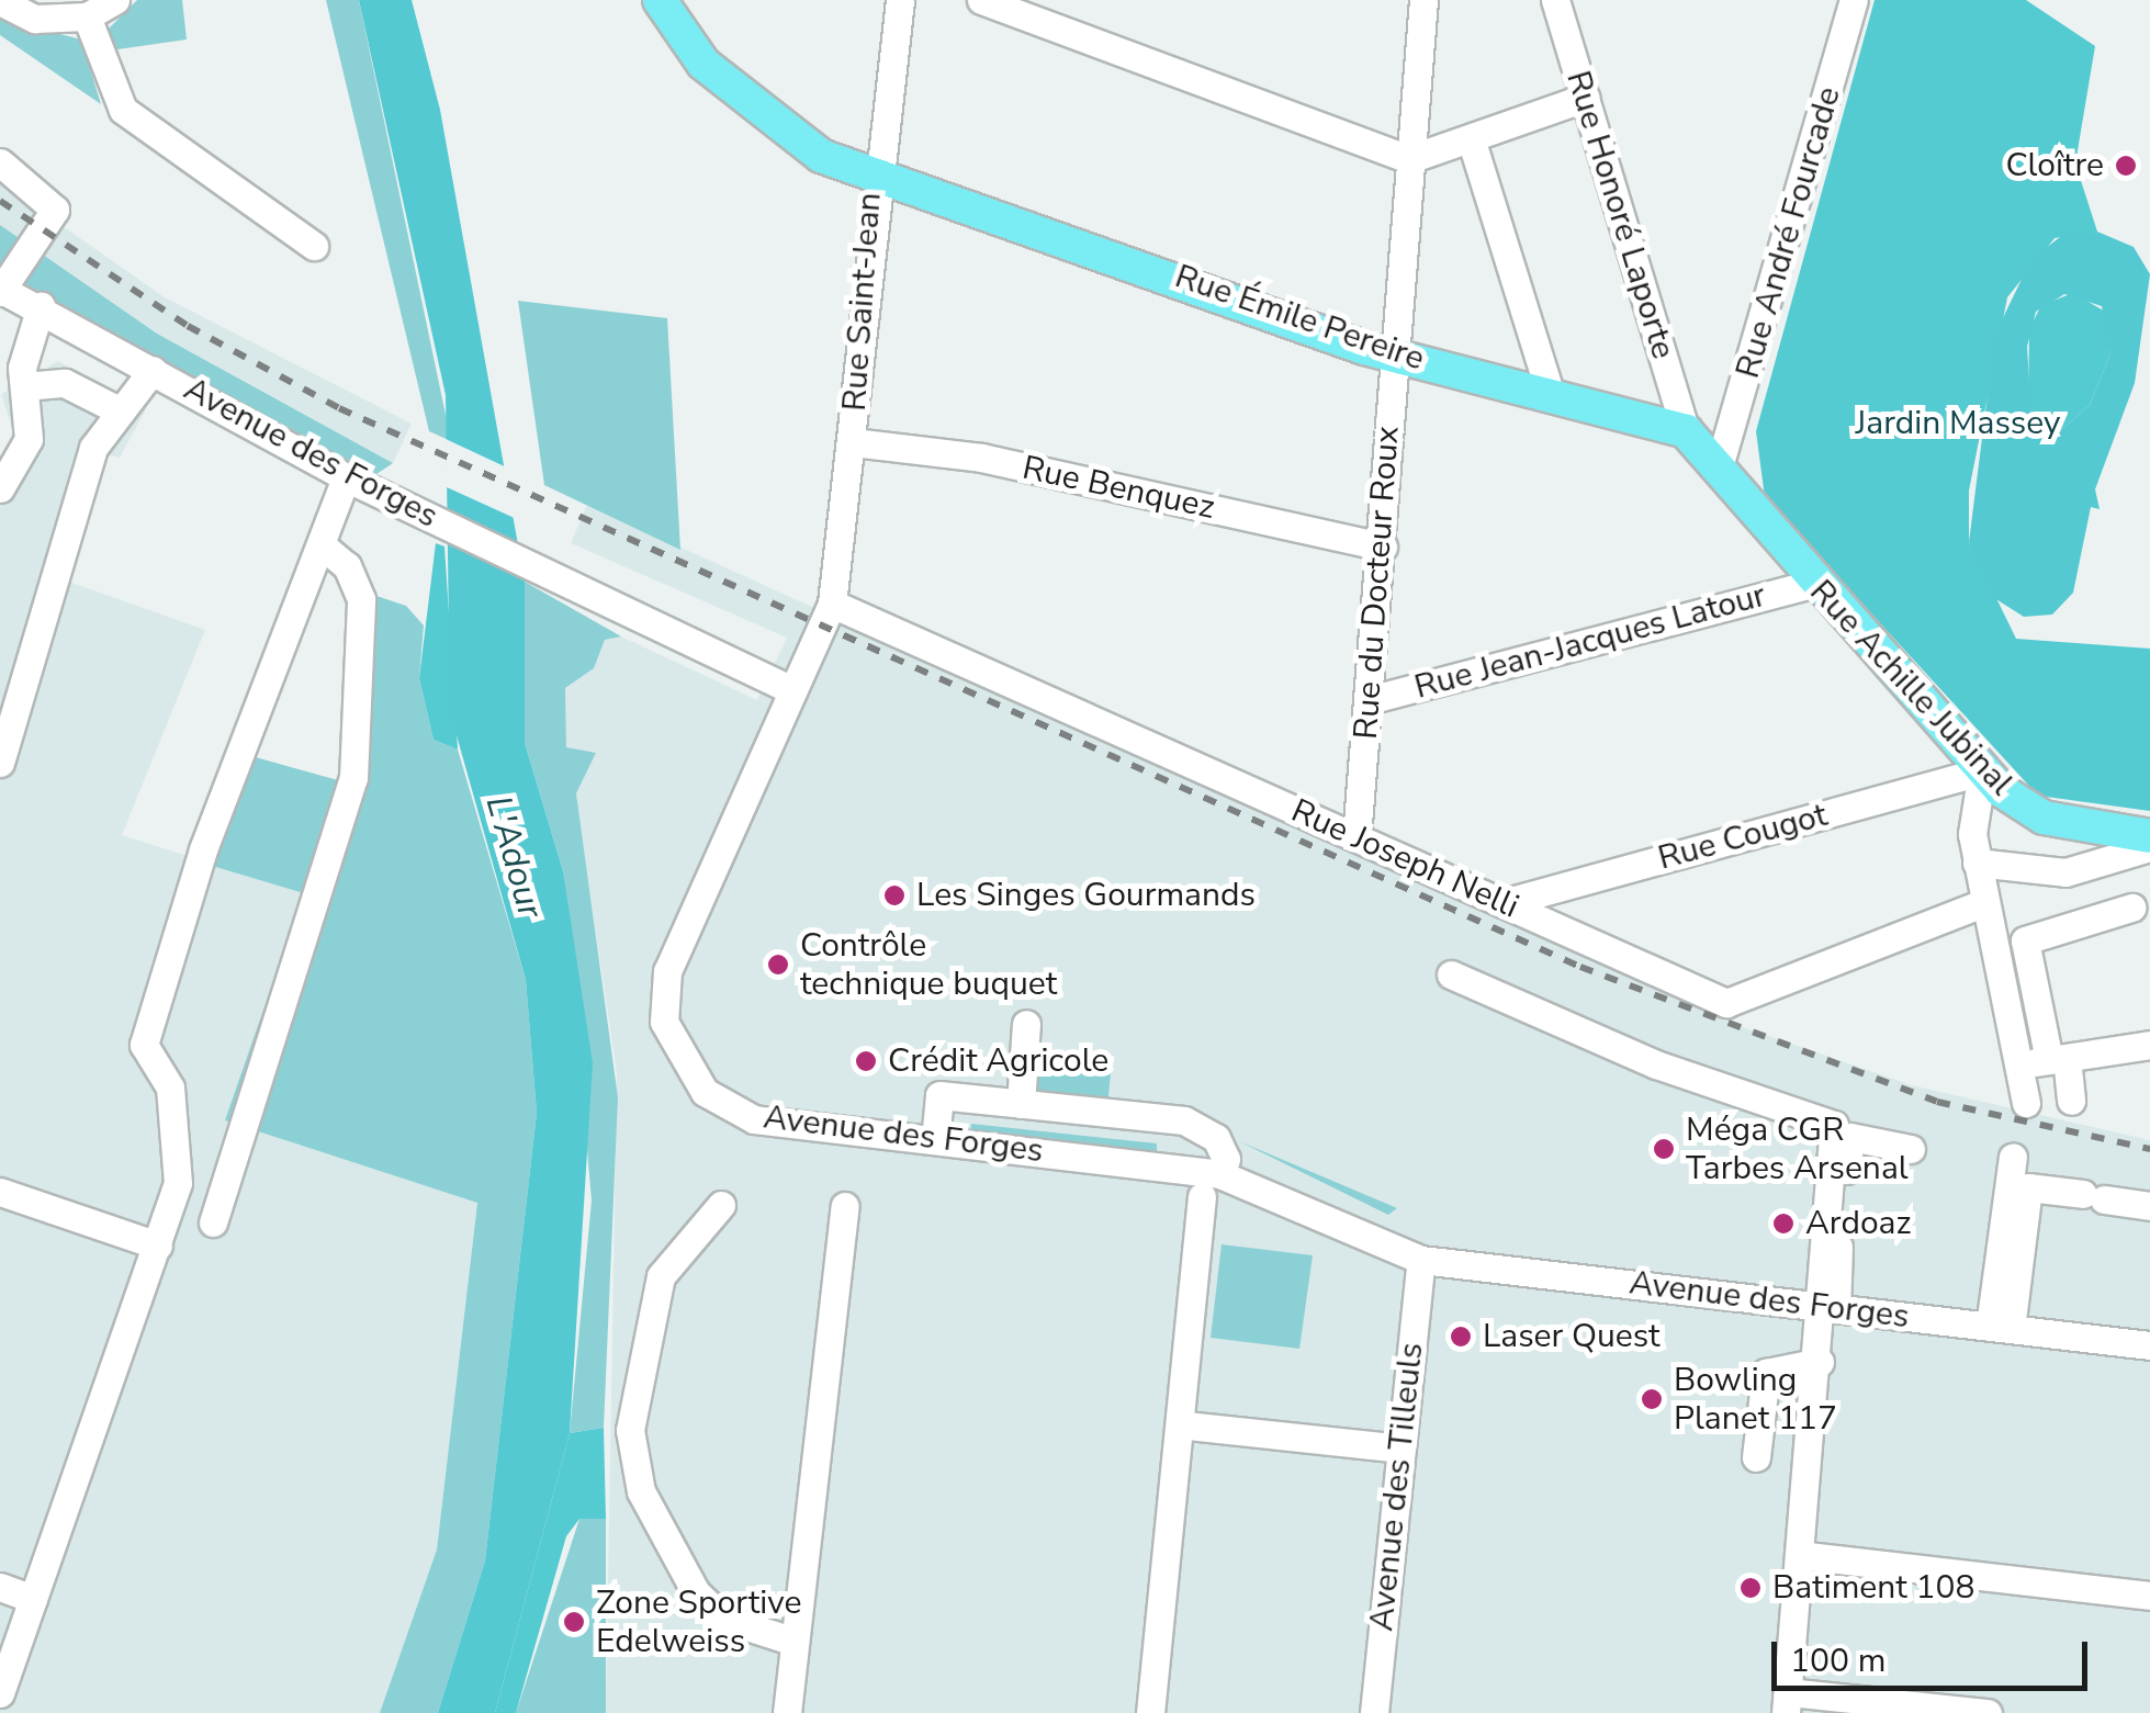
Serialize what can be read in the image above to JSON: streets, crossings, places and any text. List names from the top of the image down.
{
  "streets": {
    "main road": ["Rue Émile Pereire", "Rue Achille Jubinal"],
    "street": [
      "Rue Honoré Laporte",
      "Rue André Fourcade",
      "Rue Saint-Jean",
      "Avenue des Forges",
      "Rue Benquez",
      "Rue du Docteur Roux",
      "Rue Jean-Jacques Latour",
      "Rue Cougot",
      "Rue Joseph Nelli",
      "Avenue des Tilleuls"
    ]
  },
  "crossings": [
    ["Rue Honoré Laporte", "Rue Émile Pereire"],
    ["Rue André Fourcade", "Rue Émile Pereire"],
    ["Rue André Fourcade", "Rue Achille Jubinal"],
    ["Rue Saint-Jean", "Rue Émile Pereire"],
    ["Rue Saint-Jean", "Avenue des Forges"],
    ["Rue Saint-Jean", "Rue Benquez"],
    ["Rue Saint-Jean", "Rue Joseph Nelli"],
    ["Rue Émile Pereire", "Rue du Docteur Roux"],
    ["Rue Émile Pereire", "Rue Achille Jubinal"],
    ["Avenue des Forges", "Avenue des Tilleuls"],
    ["Rue Benquez", "Rue du Docteur Roux"],
    ["Rue du Docteur Roux", "Rue Jean-Jacques Latour"],
    ["Rue du Docteur Roux", "Rue Joseph Nelli"],
    ["Rue Jean-Jacques Latour", "Rue Achille Jubinal"],
    ["Rue Achille Jubinal", "Rue Cougot"],
    ["Rue Cougot", "Rue Joseph Nelli"]
  ],
  "water": ["L'Adour"],
  "parks": ["Jardin Massey"],
  "places": [
    "Cloître",
    "Les Singes Gourmands",
    "Contrôle technique buquet",
    "Crédit Agricole",
    "Méga CGR Tarbes Arsenal",
    "Ardoaz",
    "Laser Quest",
    "Bowling Planet 117",
    "Batiment 108",
    "Zone Sportive Edelweiss"
  ],
  "scale_bar": "100 m"
}
